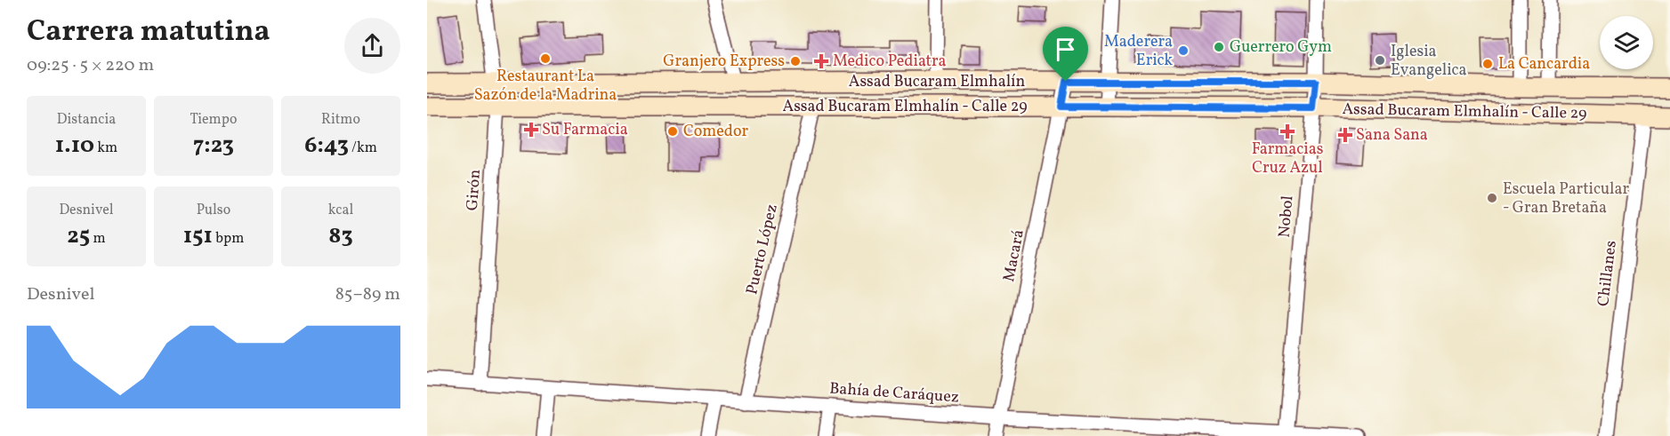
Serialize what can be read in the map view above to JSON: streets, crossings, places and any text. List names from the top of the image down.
{
  "streets": {
    "main road": ["Assad Bucaram Elmhalín", "Assad Bucaram Elmhalín - Calle 29"],
    "street": [
      "Girón",
      "Nobol",
      "Puerto López",
      "Macará",
      "Chillanes",
      "Bahía de Caráquez"
    ]
  },
  "crossings": [
    ["Assad Bucaram Elmhalín", "Girón"],
    ["Assad Bucaram Elmhalín", "Nobol"],
    ["Assad Bucaram Elmhalín", "Macará"],
    ["Assad Bucaram Elmhalín - Calle 29", "Girón"],
    ["Assad Bucaram Elmhalín - Calle 29", "Nobol"],
    ["Assad Bucaram Elmhalín - Calle 29", "Puerto López"],
    ["Assad Bucaram Elmhalín - Calle 29", "Macará"],
    ["Assad Bucaram Elmhalín - Calle 29", "Chillanes"],
    ["Girón", "Bahía de Caráquez"],
    ["Nobol", "Bahía de Caráquez"],
    ["Puerto López", "Bahía de Caráquez"],
    ["Macará", "Bahía de Caráquez"]
  ],
  "places": {
    "other": [
      "Guerrero Gym",
      "Maderera Erick",
      "Restaurant La Sazón de la Madrina",
      "Iglesia Evangelica",
      "Granjero Express",
      "La Cancardia",
      "Comedor",
      "Escuela Particular - Gran Bretaña"
    ],
    "health": [
      "Medico Pediatra",
      "Su Farmacia",
      "Farmacias Cruz Azul",
      "Sana Sana"
    ]
  },
  "page": {
    "heading": ["Carrera matutina", "09:25 · 5 × 220 m"],
    "stats": [
      ["Distancia", "1.10 km"],
      ["Tiempo", "7:23"],
      ["Ritmo", "6:43 /km"],
      ["Desnivel", "25 m"],
      ["Pulso", "151 bpm"],
      ["kcal", "83"]
    ],
    "chart": ["Desnivel", "85–89 m"]
  }
}
